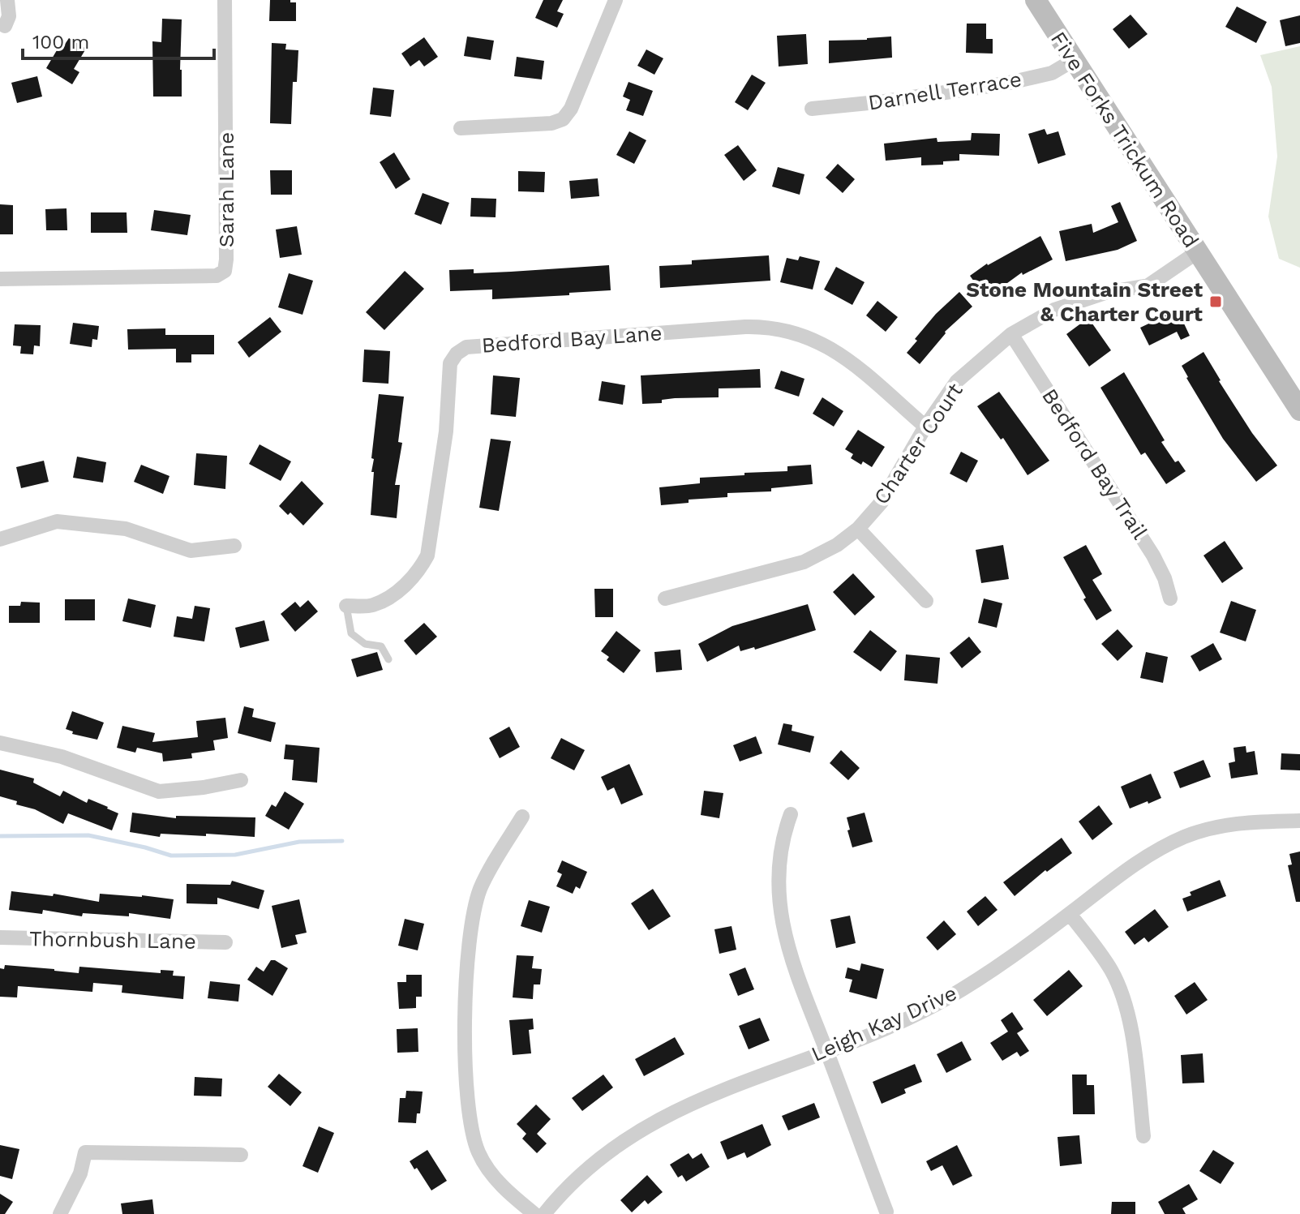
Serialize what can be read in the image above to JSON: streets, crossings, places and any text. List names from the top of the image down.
{
  "streets": {
    "main road": ["Five Forks Trickum Road"],
    "street": [
      "Darnell Terrace",
      "Sarah Lane",
      "Bedford Bay Lane",
      "Charter Court",
      "Bedford Bay Trail",
      "Thornbush Lane",
      "Leigh Kay Drive"
    ]
  },
  "crossings": [
    ["Darnell Terrace", "Five Forks Trickum Road"],
    ["Five Forks Trickum Road", "Charter Court"],
    ["Bedford Bay Lane", "Charter Court"],
    ["Charter Court", "Bedford Bay Trail"]
  ],
  "places": {
    "transit": ["Stone Mountain Street & Charter Court"]
  },
  "scale_bar": "100 m"
}
